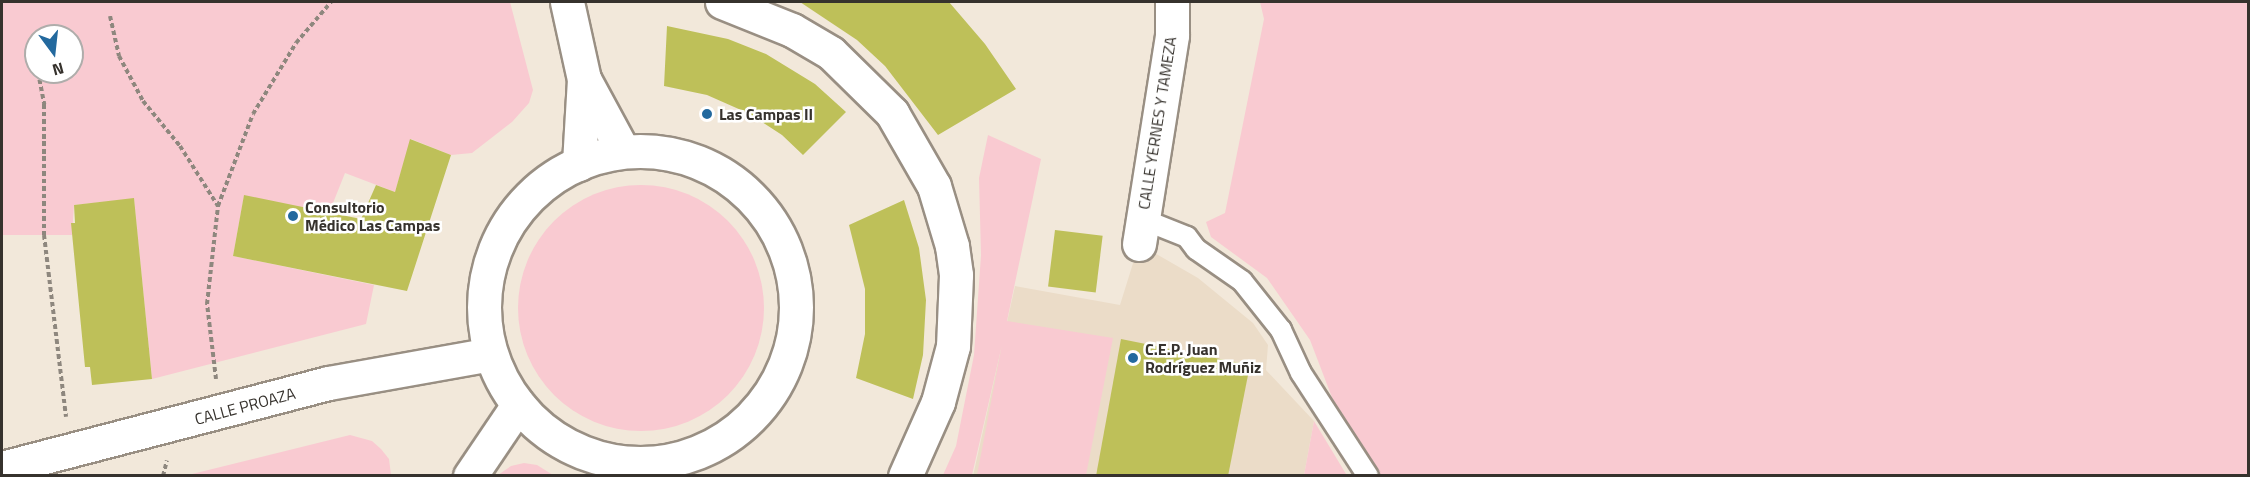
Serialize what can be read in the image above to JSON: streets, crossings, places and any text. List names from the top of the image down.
{
  "streets": {
    "street": ["CALLE YERNES Y TAMEZA", "CALLE PROAZA"]
  },
  "places": ["Las Campas II", "Consultorio Médico Las Campas", "C.E.P. Juan Rodríguez Muñiz"],
  "north": "bottom"
}
